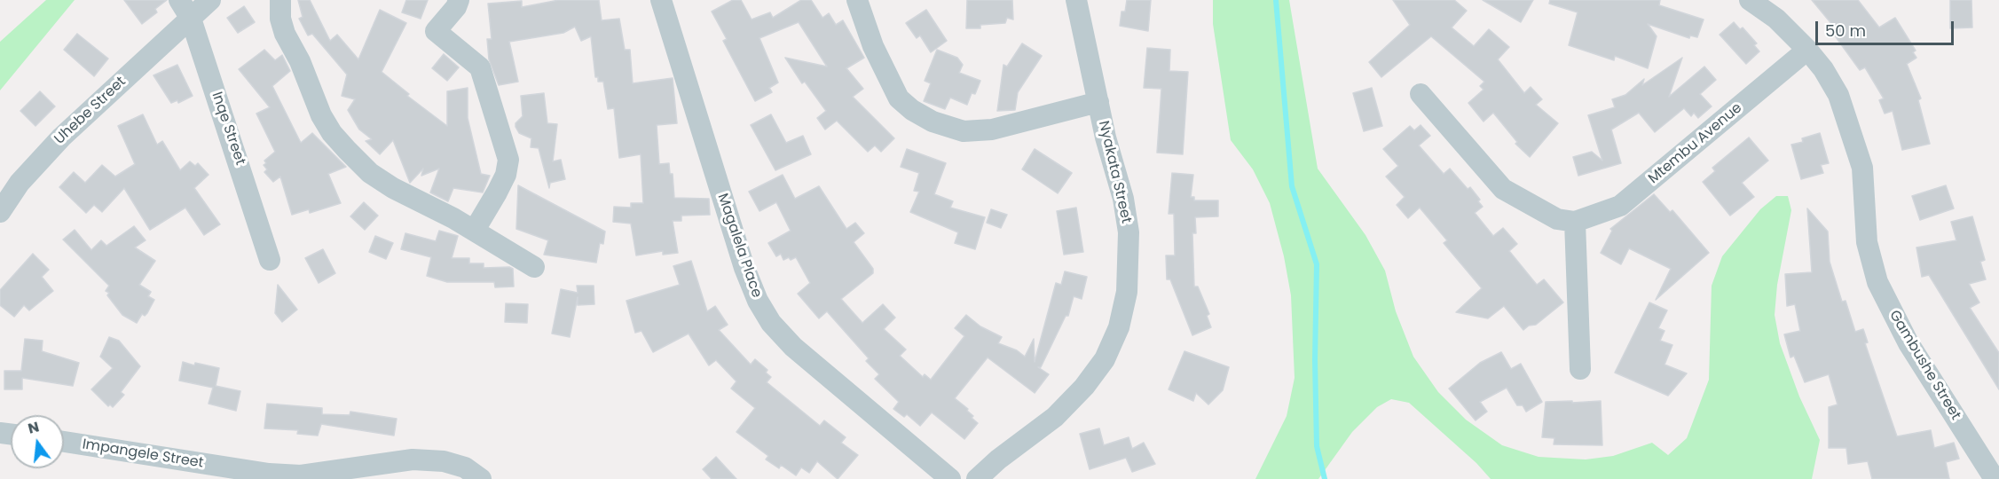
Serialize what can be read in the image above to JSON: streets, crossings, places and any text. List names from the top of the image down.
{
  "streets": {
    "street": [
      "Uhebe Street",
      "Inqe Street",
      "Mtembu Avenue",
      "Nyakata Street",
      "Magalela Place",
      "Gambushe Street",
      "Impangele Street"
    ]
  },
  "crossings": [
    ["Uhebe Street", "Inqe Street"],
    ["Mtembu Avenue", "Gambushe Street"]
  ],
  "scale_bar": "50 m",
  "north": "top"
}
